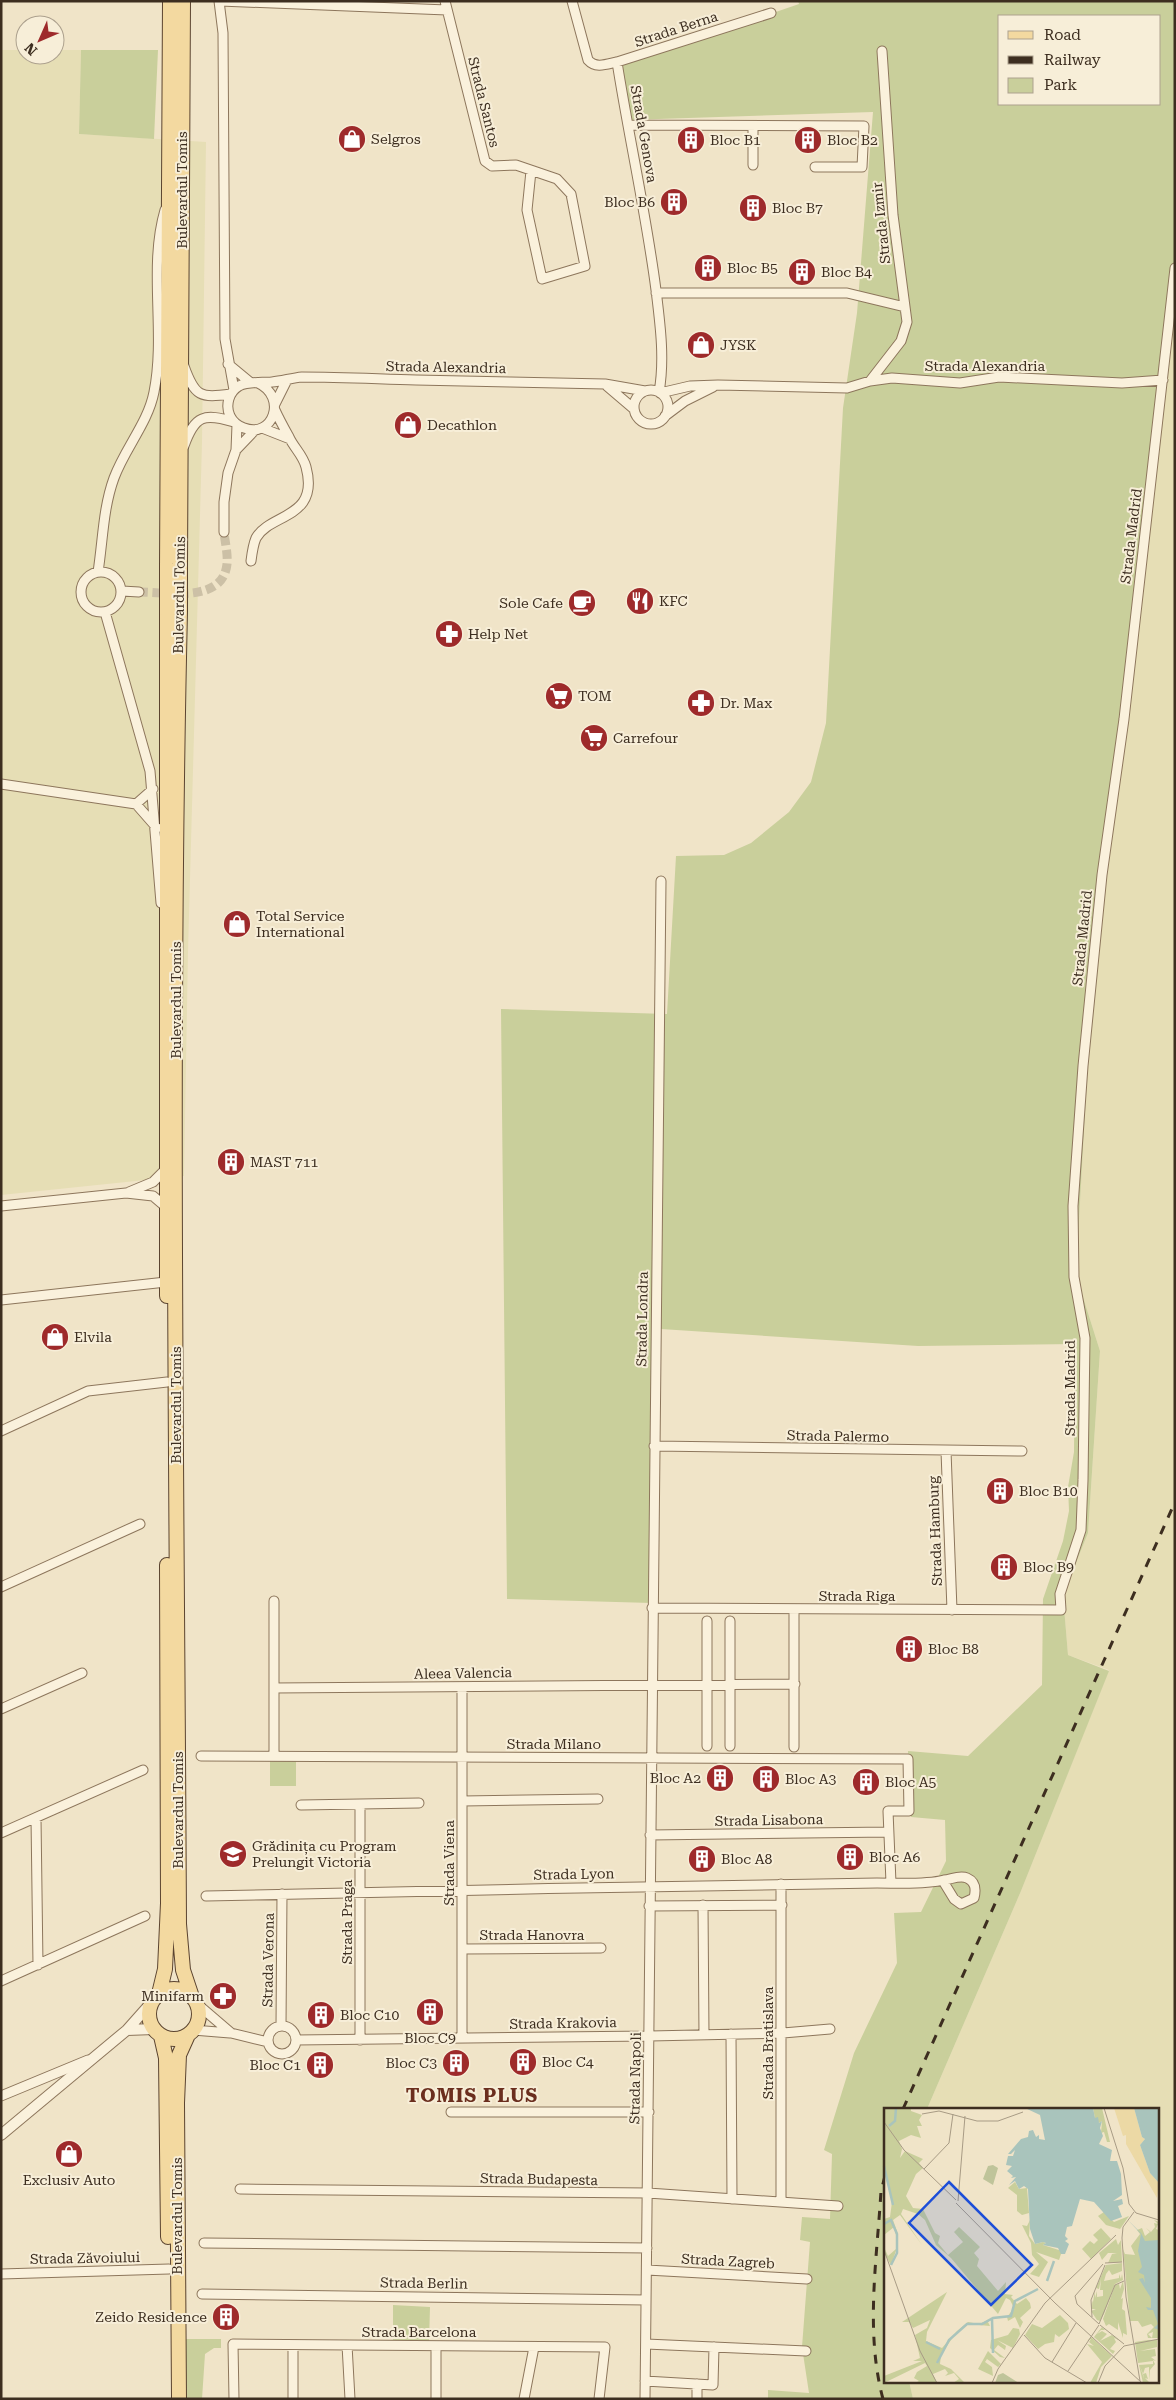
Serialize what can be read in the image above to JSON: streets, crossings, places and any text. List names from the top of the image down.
{
  "streets": {
    "main road": ["Bulevardul Tomis"],
    "street": [
      "Strada Berna",
      "Strada Santos",
      "Strada Genova",
      "Strada Izmir",
      "Strada Alexandria",
      "Strada Madrid",
      "Strada Londra",
      "Strada Palermo",
      "Strada Hamburg",
      "Strada Riga",
      "Aleea Valencia",
      "Strada Milano",
      "Strada Lisabona",
      "Strada Viena",
      "Strada Lyon",
      "Strada Praga",
      "Strada Hanovra",
      "Strada Verona",
      "Strada Krakovia",
      "Strada Bratislava",
      "Strada Napoli",
      "Strada Budapesta",
      "Strada Zăvoiului",
      "Strada Zagreb",
      "Strada Berlin",
      "Strada Barcelona"
    ]
  },
  "crossings": [
    ["Strada Berna", "Strada Genova"],
    ["Strada Genova", "Strada Alexandria"],
    ["Bulevardul Tomis", "Strada Zăvoiului"],
    ["Strada Izmir", "Strada Alexandria"],
    ["Strada Alexandria", "Strada Madrid"],
    ["Strada Madrid", "Strada Riga"],
    ["Strada Londra", "Strada Palermo"],
    ["Strada Londra", "Strada Riga"],
    ["Strada Londra", "Aleea Valencia"],
    ["Strada Londra", "Strada Milano"],
    ["Strada Londra", "Strada Napoli"],
    ["Strada Palermo", "Strada Hamburg"],
    ["Strada Hamburg", "Strada Riga"],
    ["Aleea Valencia", "Strada Viena"],
    ["Strada Milano", "Strada Lisabona"],
    ["Strada Milano", "Strada Viena"],
    ["Strada Milano", "Strada Napoli"],
    ["Strada Lisabona", "Strada Napoli"],
    ["Strada Viena", "Strada Lyon"],
    ["Strada Viena", "Strada Hanovra"],
    ["Strada Viena", "Strada Krakovia"],
    ["Strada Lyon", "Strada Praga"],
    ["Strada Lyon", "Strada Verona"],
    ["Strada Lyon", "Strada Bratislava"],
    ["Strada Lyon", "Strada Napoli"],
    ["Strada Praga", "Strada Krakovia"],
    ["Strada Verona", "Strada Krakovia"],
    ["Strada Krakovia", "Strada Bratislava"],
    ["Strada Krakovia", "Strada Napoli"],
    ["Strada Bratislava", "Strada Budapesta"],
    ["Strada Napoli", "Strada Budapesta"],
    ["Strada Napoli", "Strada Zagreb"],
    ["Strada Napoli", "Strada Berlin"]
  ],
  "districts": ["TOMIS PLUS"],
  "places": {
    "shop": [
      "Selgros",
      "JYSK",
      "Decathlon",
      "Total Service International",
      "Elvila",
      "Exclusiv Auto"
    ],
    "building": [
      "Bloc B1",
      "Bloc B2",
      "Bloc B6",
      "Bloc B7",
      "Bloc B5",
      "Bloc B4",
      "MAST 711",
      "Bloc B10",
      "Bloc B9",
      "Bloc B8",
      "Bloc A2",
      "Bloc A3",
      "Bloc A5",
      "Bloc A6",
      "Bloc A8",
      "Bloc C9",
      "Bloc C10",
      "Bloc C4",
      "Bloc C3",
      "Bloc C1",
      "Zeido Residence"
    ],
    "restaurant": ["KFC"],
    "cafe": ["Sole Cafe"],
    "pharmacy": ["Help Net", "Dr. Max", "Minifarm"],
    "supermarket": ["TOM", "Carrefour"],
    "school or university": ["Grădinița cu Program Prelungit Victoria"]
  },
  "legend": ["Road", "Railway", "Park"],
  "north": "bottom left"
}
